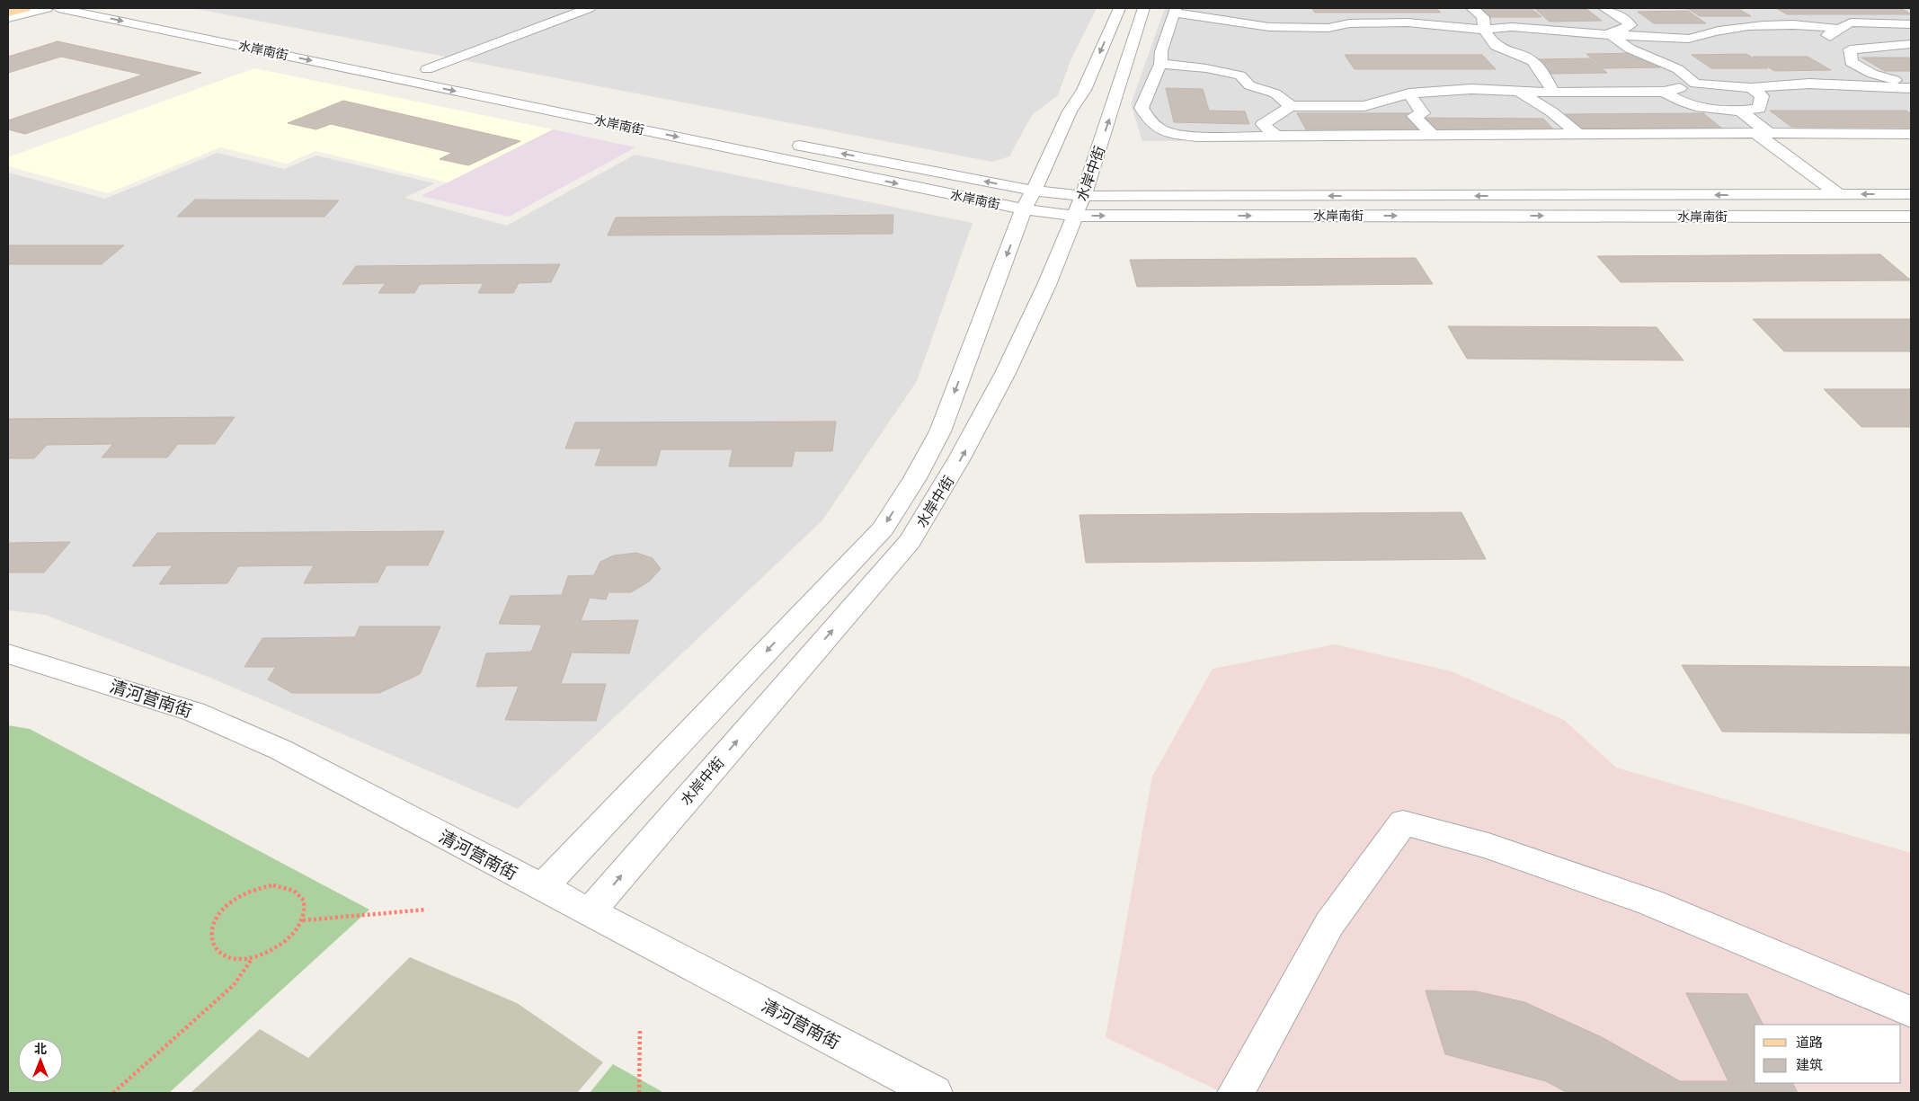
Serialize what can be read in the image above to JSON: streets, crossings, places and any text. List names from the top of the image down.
{
  "streets": {
    "street": ["水岸南街", "水岸中街", "清河营南街"]
  },
  "crossings": [
    ["水岸南街", "水岸中街"],
    ["水岸中街", "清河营南街"]
  ],
  "legend": ["道路", "建筑"],
  "north": "top"
}
